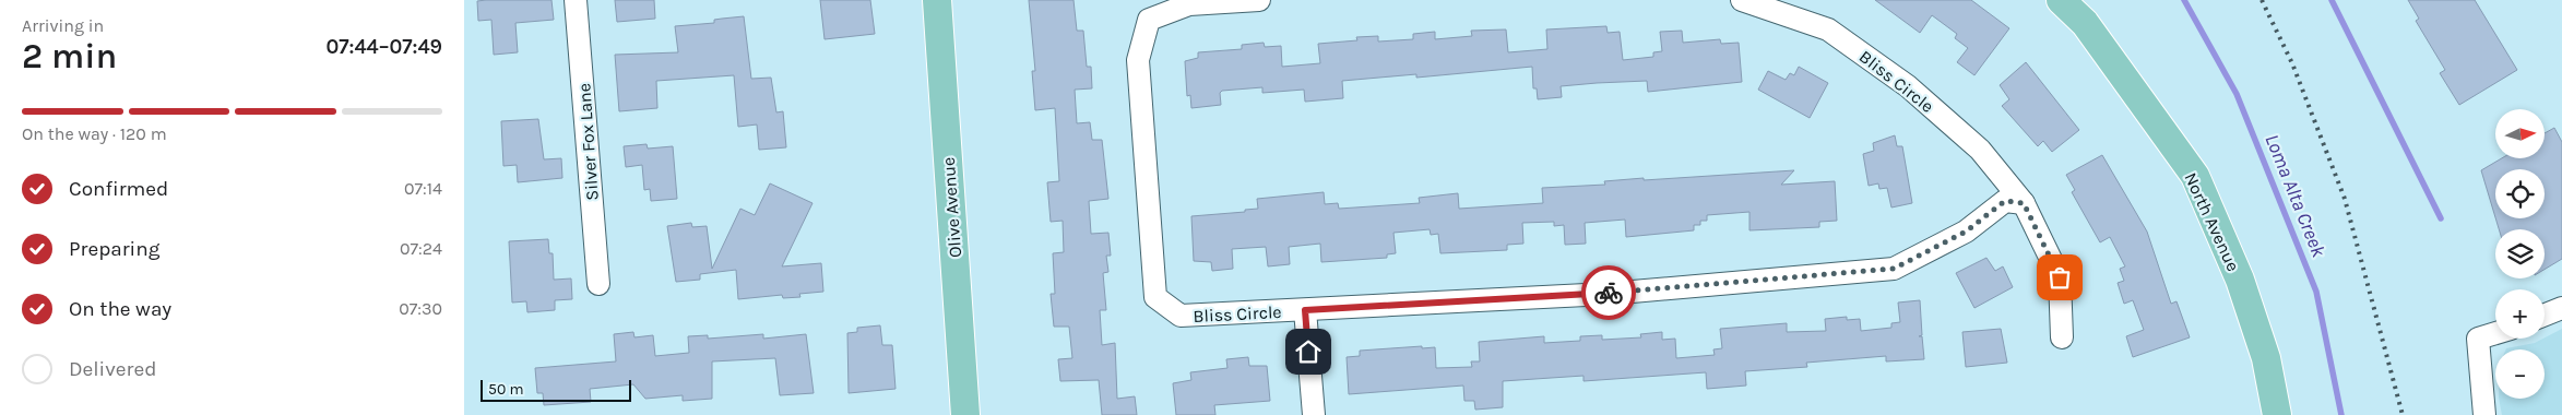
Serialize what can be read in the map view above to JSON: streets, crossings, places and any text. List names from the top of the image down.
{
  "streets": {
    "main road": ["Olive Avenue", "North Avenue"],
    "street": ["Bliss Circle", "Silver Fox Lane"]
  },
  "water": ["Loma Alta Creek"],
  "scale_bar": "50 m",
  "north": "right",
  "page": {
    "heading": ["2 min", "Arriving in", "07:44–07:49"],
    "bar": "On the way · 120 m",
    "map_buttons": ["+", "−"],
    "list": [
      ["Confirmed", "07:14"],
      ["Preparing", "07:24"],
      ["On the way", "07:30"],
      "Delivered"
    ],
    "scale": "50 m"
  }
}
